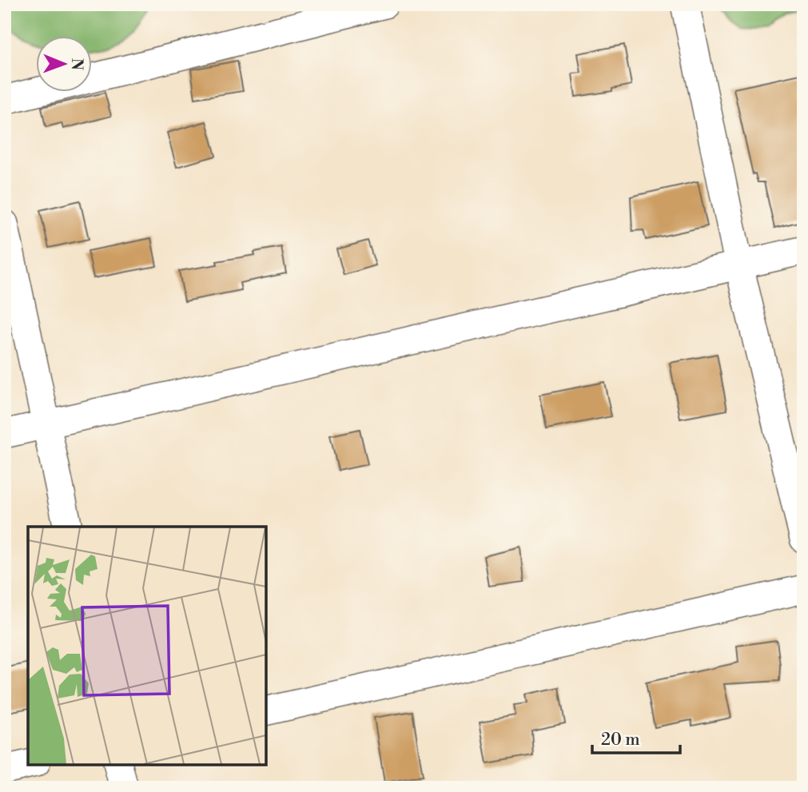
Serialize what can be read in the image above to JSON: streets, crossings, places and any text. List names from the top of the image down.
{
  "scale_bar": "20 m",
  "north": "right"
}
